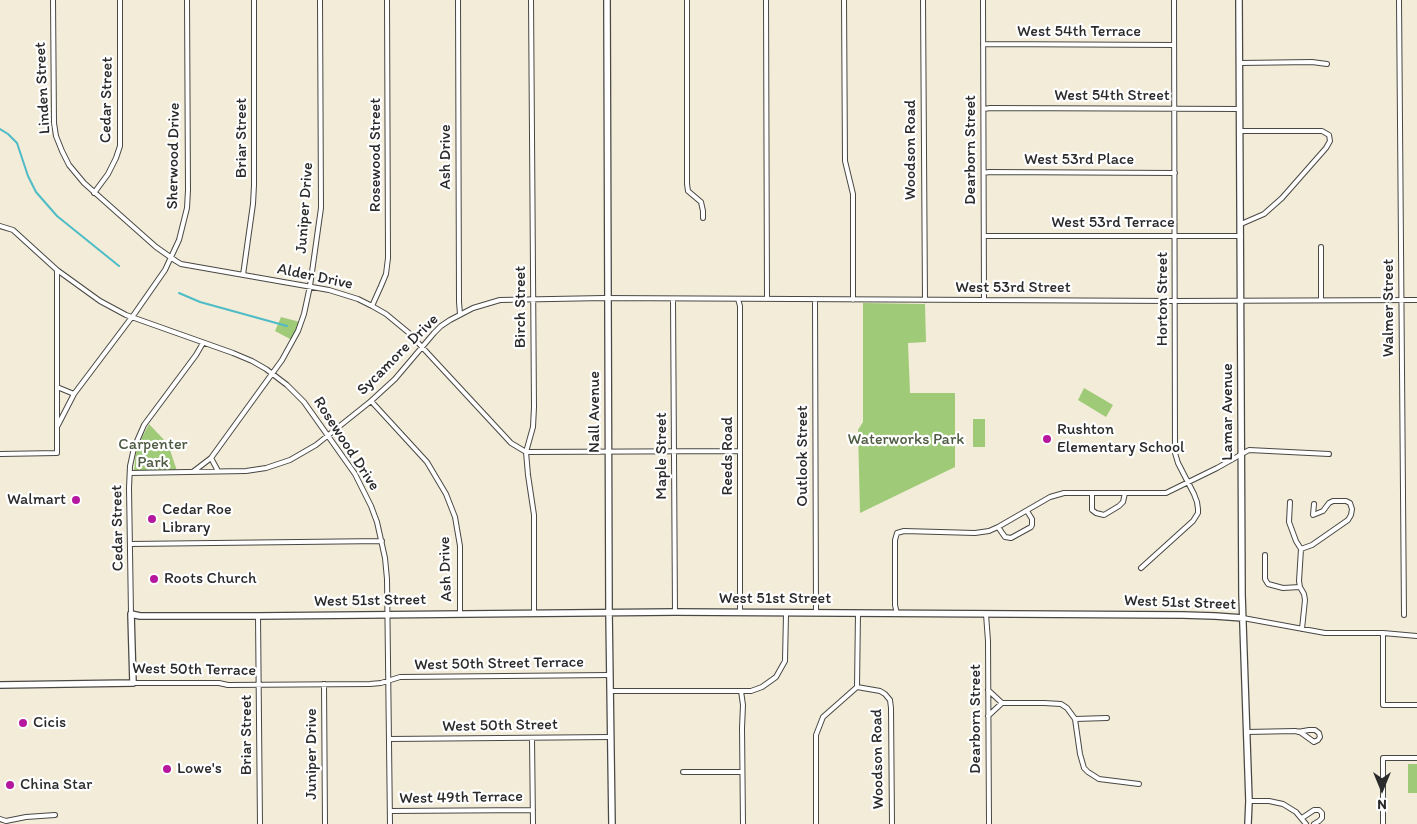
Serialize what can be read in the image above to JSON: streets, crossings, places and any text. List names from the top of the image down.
{
  "streets": {
    "street": [
      "West 54th Terrace",
      "Linden Street",
      "West 54th Street",
      "Cedar Street",
      "Briar Street",
      "Woodson Road",
      "Dearborn Street",
      "Rosewood Street",
      "Sherwood Drive",
      "Ash Drive",
      "West 53rd Place",
      "Juniper Drive",
      "West 53rd Terrace",
      "Alder Drive",
      "West 53rd Street",
      "Horton Street",
      "Birch Street",
      "Walmer Street",
      "Sycamore Drive",
      "Nall Avenue",
      "Lamar Avenue",
      "Rosewood Drive",
      "Maple Street",
      "Reeds Road",
      "Outlook Street",
      "West 51st Street",
      "West 50th Street Terrace",
      "West 50th Terrace",
      "West 50th Street",
      "West 49th Terrace"
    ]
  },
  "crossings": [
    ["West 54th Terrace", "Dearborn Street"],
    ["West 54th Terrace", "Horton Street"],
    ["Linden Street", "Cedar Street"],
    ["Linden Street", "Alder Drive"],
    ["West 54th Street", "Dearborn Street"],
    ["West 54th Street", "Horton Street"],
    ["West 54th Street", "Lamar Avenue"],
    ["Cedar Street", "Alder Drive"],
    ["Cedar Street", "Sycamore Drive"],
    ["Cedar Street", "Rosewood Drive"],
    ["Cedar Street", "West 51st Street"],
    ["Briar Street", "Alder Drive"],
    ["Briar Street", "West 51st Street"],
    ["Briar Street", "West 50th Terrace"],
    ["Woodson Road", "West 53rd Street"],
    ["Dearborn Street", "West 53rd Place"],
    ["Dearborn Street", "West 53rd Terrace"],
    ["Dearborn Street", "West 53rd Street"],
    ["Dearborn Street", "West 51st Street"],
    ["Rosewood Street", "Alder Drive"],
    ["Sherwood Drive", "Alder Drive"],
    ["Sherwood Drive", "Rosewood Drive"],
    ["Ash Drive", "Sycamore Drive"],
    ["Ash Drive", "West 51st Street"],
    ["West 53rd Place", "Horton Street"],
    ["Juniper Drive", "Alder Drive"],
    ["Juniper Drive", "Sycamore Drive"],
    ["Juniper Drive", "Rosewood Drive"],
    ["Juniper Drive", "West 50th Terrace"],
    ["West 53rd Terrace", "Horton Street"],
    ["West 53rd Terrace", "Lamar Avenue"],
    ["Alder Drive", "Birch Street"],
    ["Alder Drive", "Sycamore Drive"],
    ["West 53rd Street", "Horton Street"],
    ["West 53rd Street", "Walmer Street"],
    ["West 53rd Street", "Sycamore Drive"],
    ["West 53rd Street", "Nall Avenue"],
    ["West 53rd Street", "Lamar Avenue"],
    ["West 53rd Street", "Maple Street"],
    ["West 53rd Street", "Reeds Road"],
    ["West 53rd Street", "Outlook Street"],
    ["Birch Street", "Sycamore Drive"],
    ["Birch Street", "West 51st Street"],
    ["Sycamore Drive", "Nall Avenue"],
    ["Sycamore Drive", "Rosewood Drive"],
    ["Nall Avenue", "West 51st Street"],
    ["Nall Avenue", "West 50th Street Terrace"],
    ["Nall Avenue", "West 50th Street"],
    ["Lamar Avenue", "West 51st Street"],
    ["Rosewood Drive", "West 51st Street"],
    ["Rosewood Drive", "West 50th Street Terrace"],
    ["Rosewood Drive", "West 50th Terrace"],
    ["Rosewood Drive", "West 50th Street"],
    ["Rosewood Drive", "West 49th Terrace"],
    ["Maple Street", "West 51st Street"],
    ["Reeds Road", "West 51st Street"],
    ["Outlook Street", "West 51st Street"],
    ["West 50th Street Terrace", "West 50th Terrace"]
  ],
  "parks": ["Waterworks Park", "Carpenter Park"],
  "places": [
    "Rushton Elementary School",
    "Walmart",
    "Cedar Roe Library",
    "Roots Church",
    "Cicis",
    "Lowe's",
    "China Star"
  ],
  "north": "bottom"
}
